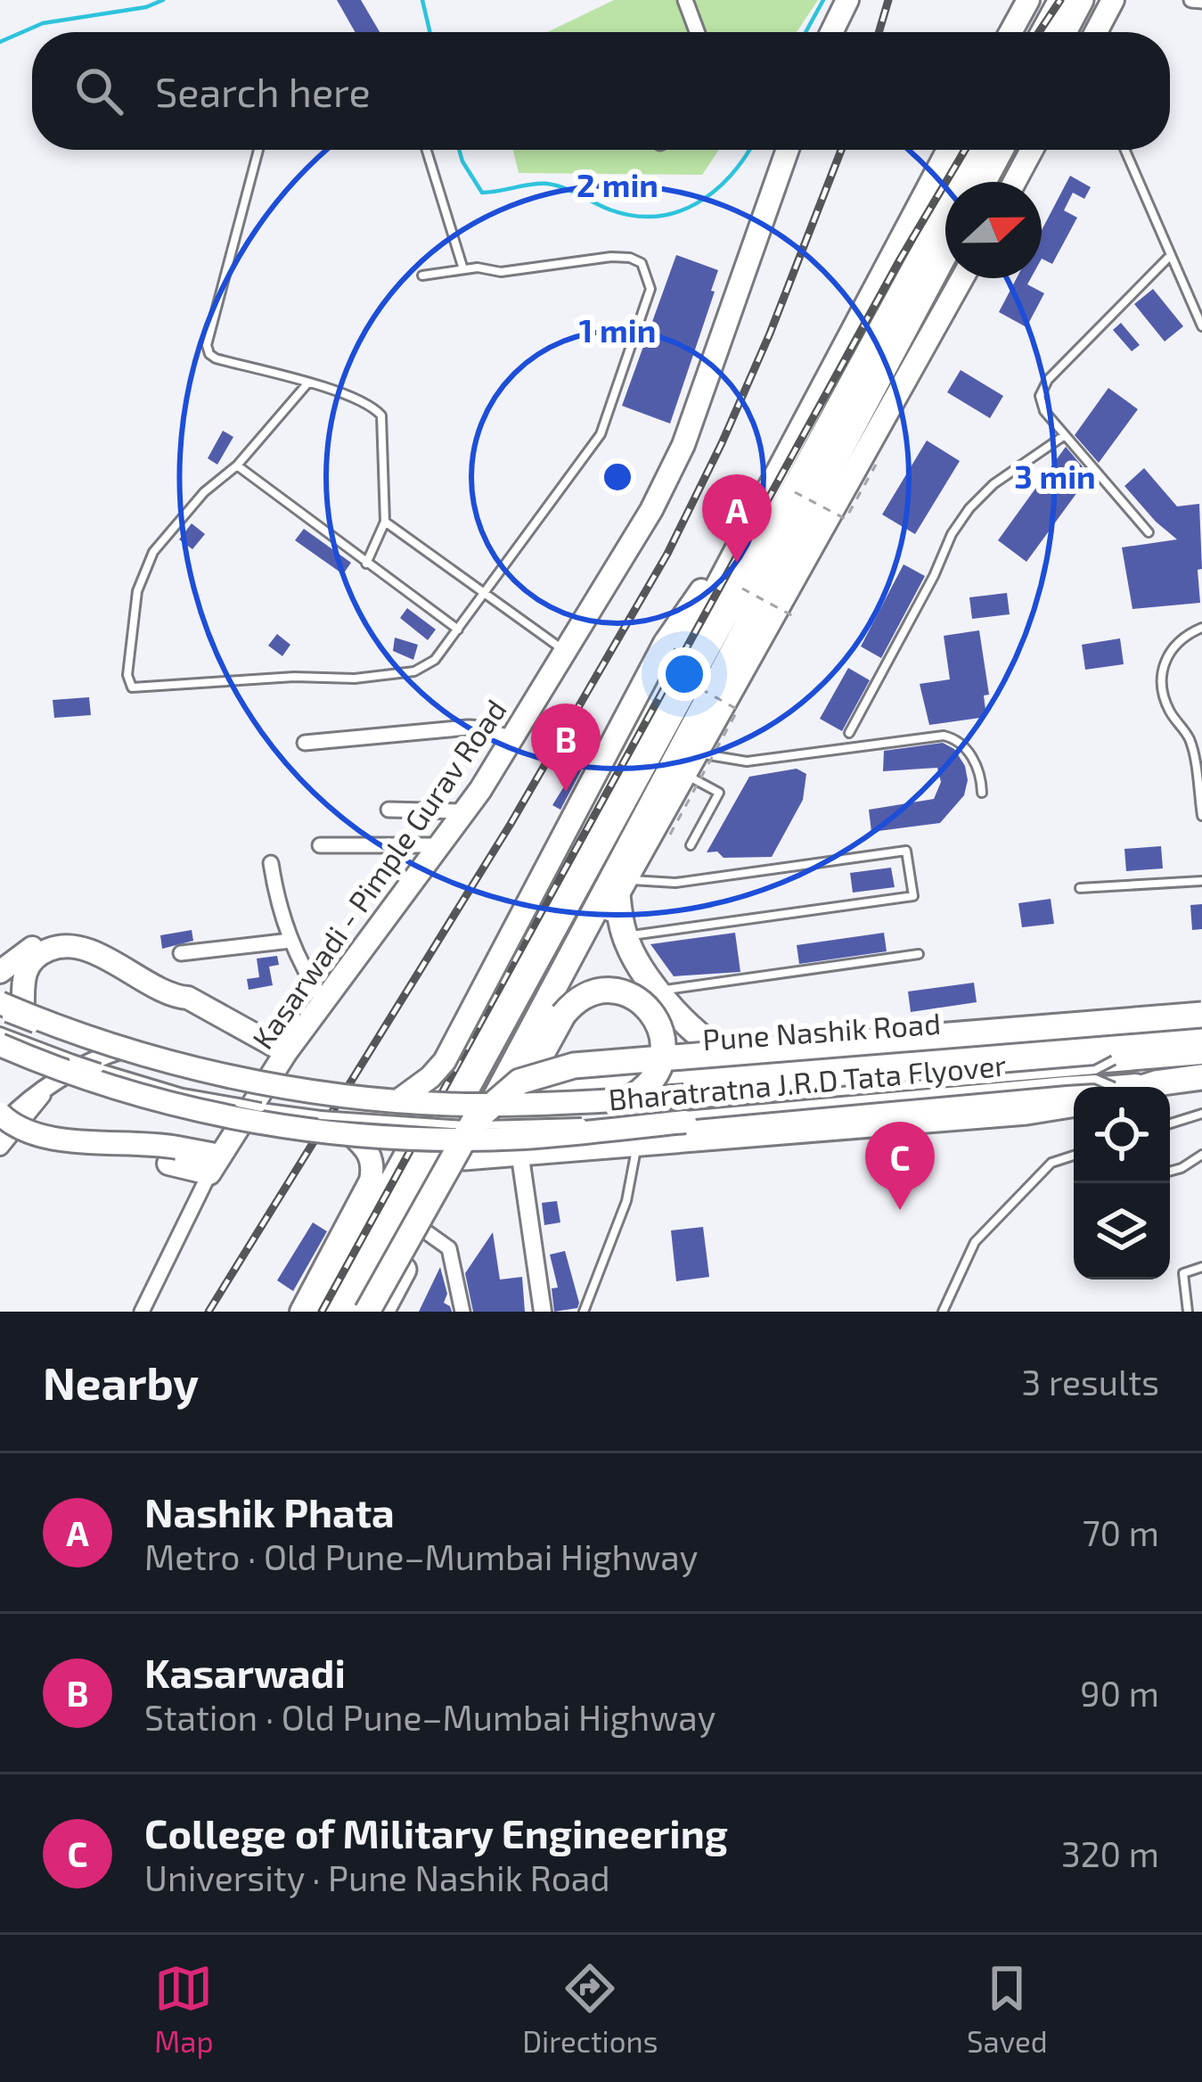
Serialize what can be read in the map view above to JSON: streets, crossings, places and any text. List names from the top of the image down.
{
  "streets": {
    "highway": ["Pune Nashik Road", "Bharatratna J.R.D Tata Flyover"],
    "main road": ["Kasarwadi - Pimple Gurav Road"]
  },
  "north": "right",
  "page": {
    "search": "Search here",
    "pins": ["A", "B", "C"],
    "heading": ["Nearby", "3 results"],
    "list": [
      {
        "mark": "A",
        "name": "Nashik Phata",
        "note": "Metro · Old Pune–Mumbai Highway",
        "value": "70 m"
      },
      {
        "mark": "B",
        "name": "Kasarwadi",
        "note": "Station · Old Pune–Mumbai Highway",
        "value": "90 m"
      },
      {
        "mark": "C",
        "name": "College of Military Engineering",
        "note": "University · Pune Nashik Road",
        "value": "320 m"
      }
    ],
    "nav": ["Map", "Directions", "Saved"]
  },
  "rings": ["2 min", "1 min", "3 min"]
}
